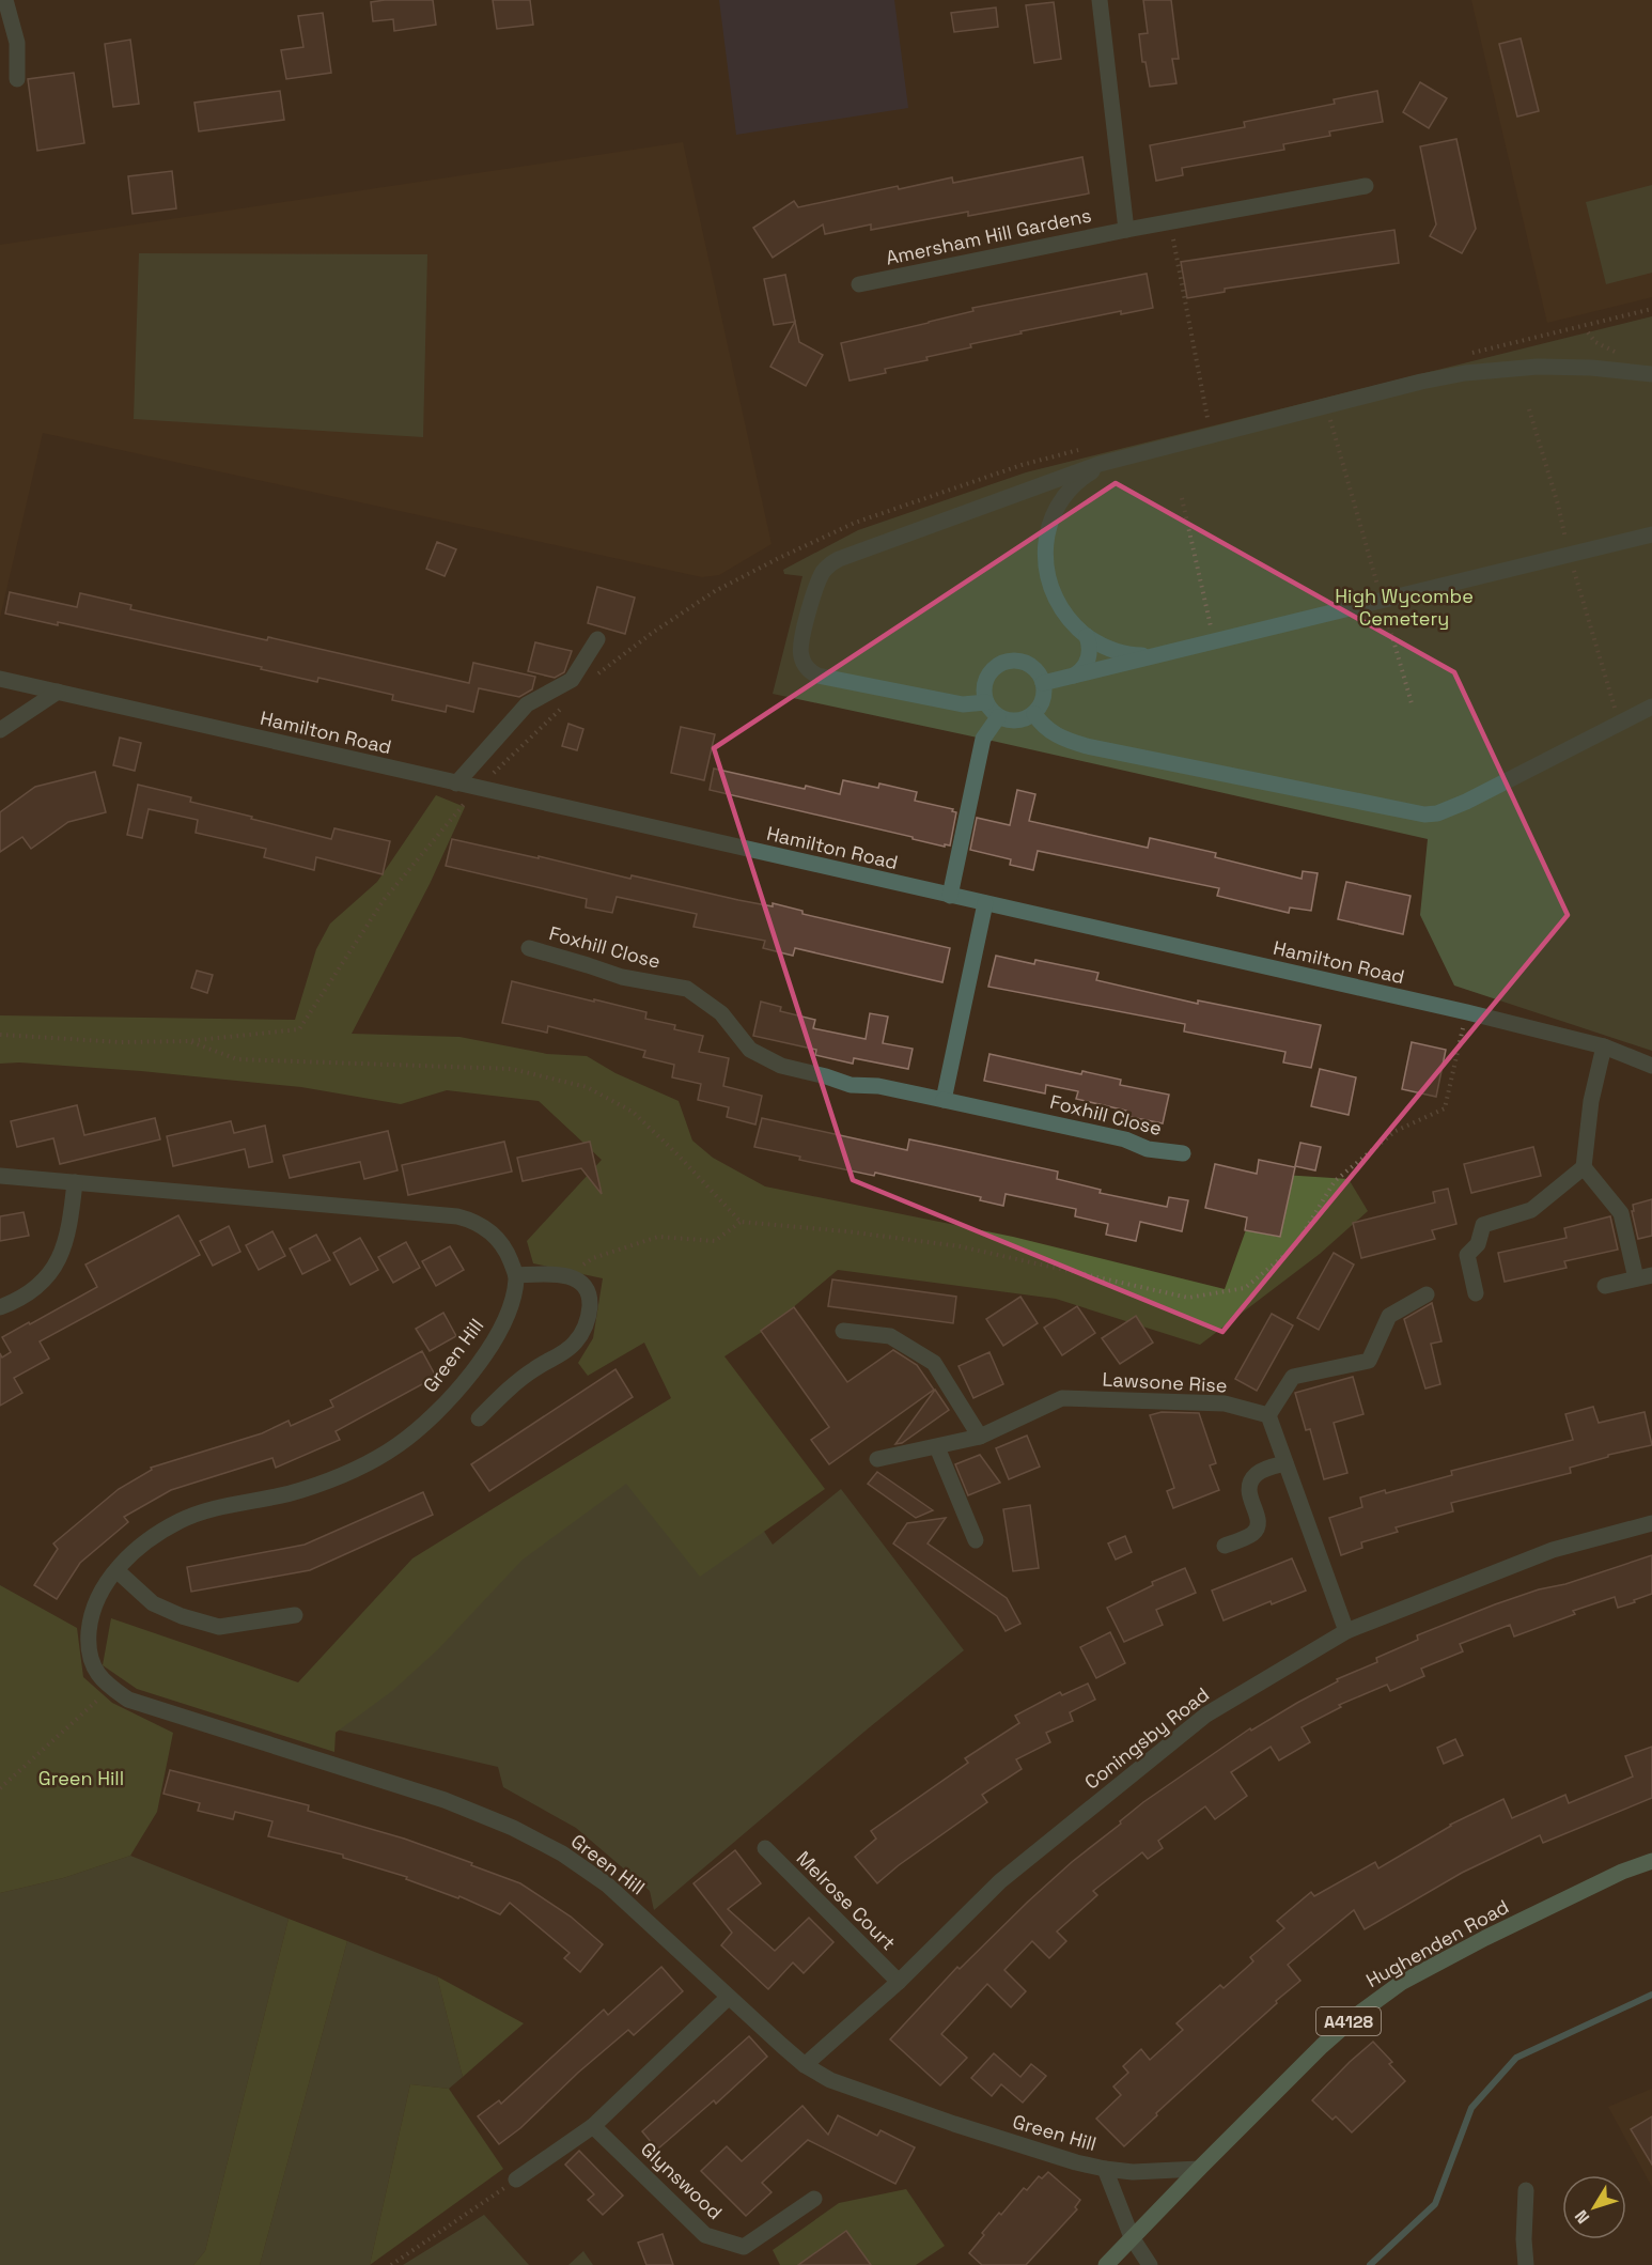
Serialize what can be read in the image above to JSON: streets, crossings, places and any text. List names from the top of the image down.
{
  "streets": {
    "main road": ["Hughenden Road", "A4128"],
    "street": [
      "Amersham Hill Gardens",
      "Hamilton Road",
      "Foxhill Close",
      "Green Hill",
      "Lawsone Rise",
      "Coningsby Road",
      "Melrose Court",
      "Glynswood"
    ]
  },
  "crossings": [
    ["Green Hill", "Coningsby Road"],
    ["Green Hill", "Hughenden Road"],
    ["Coningsby Road", "Melrose Court"]
  ],
  "parks": ["High Wycombe Cemetery", "Green Hill"],
  "north": "bottom left"
}
